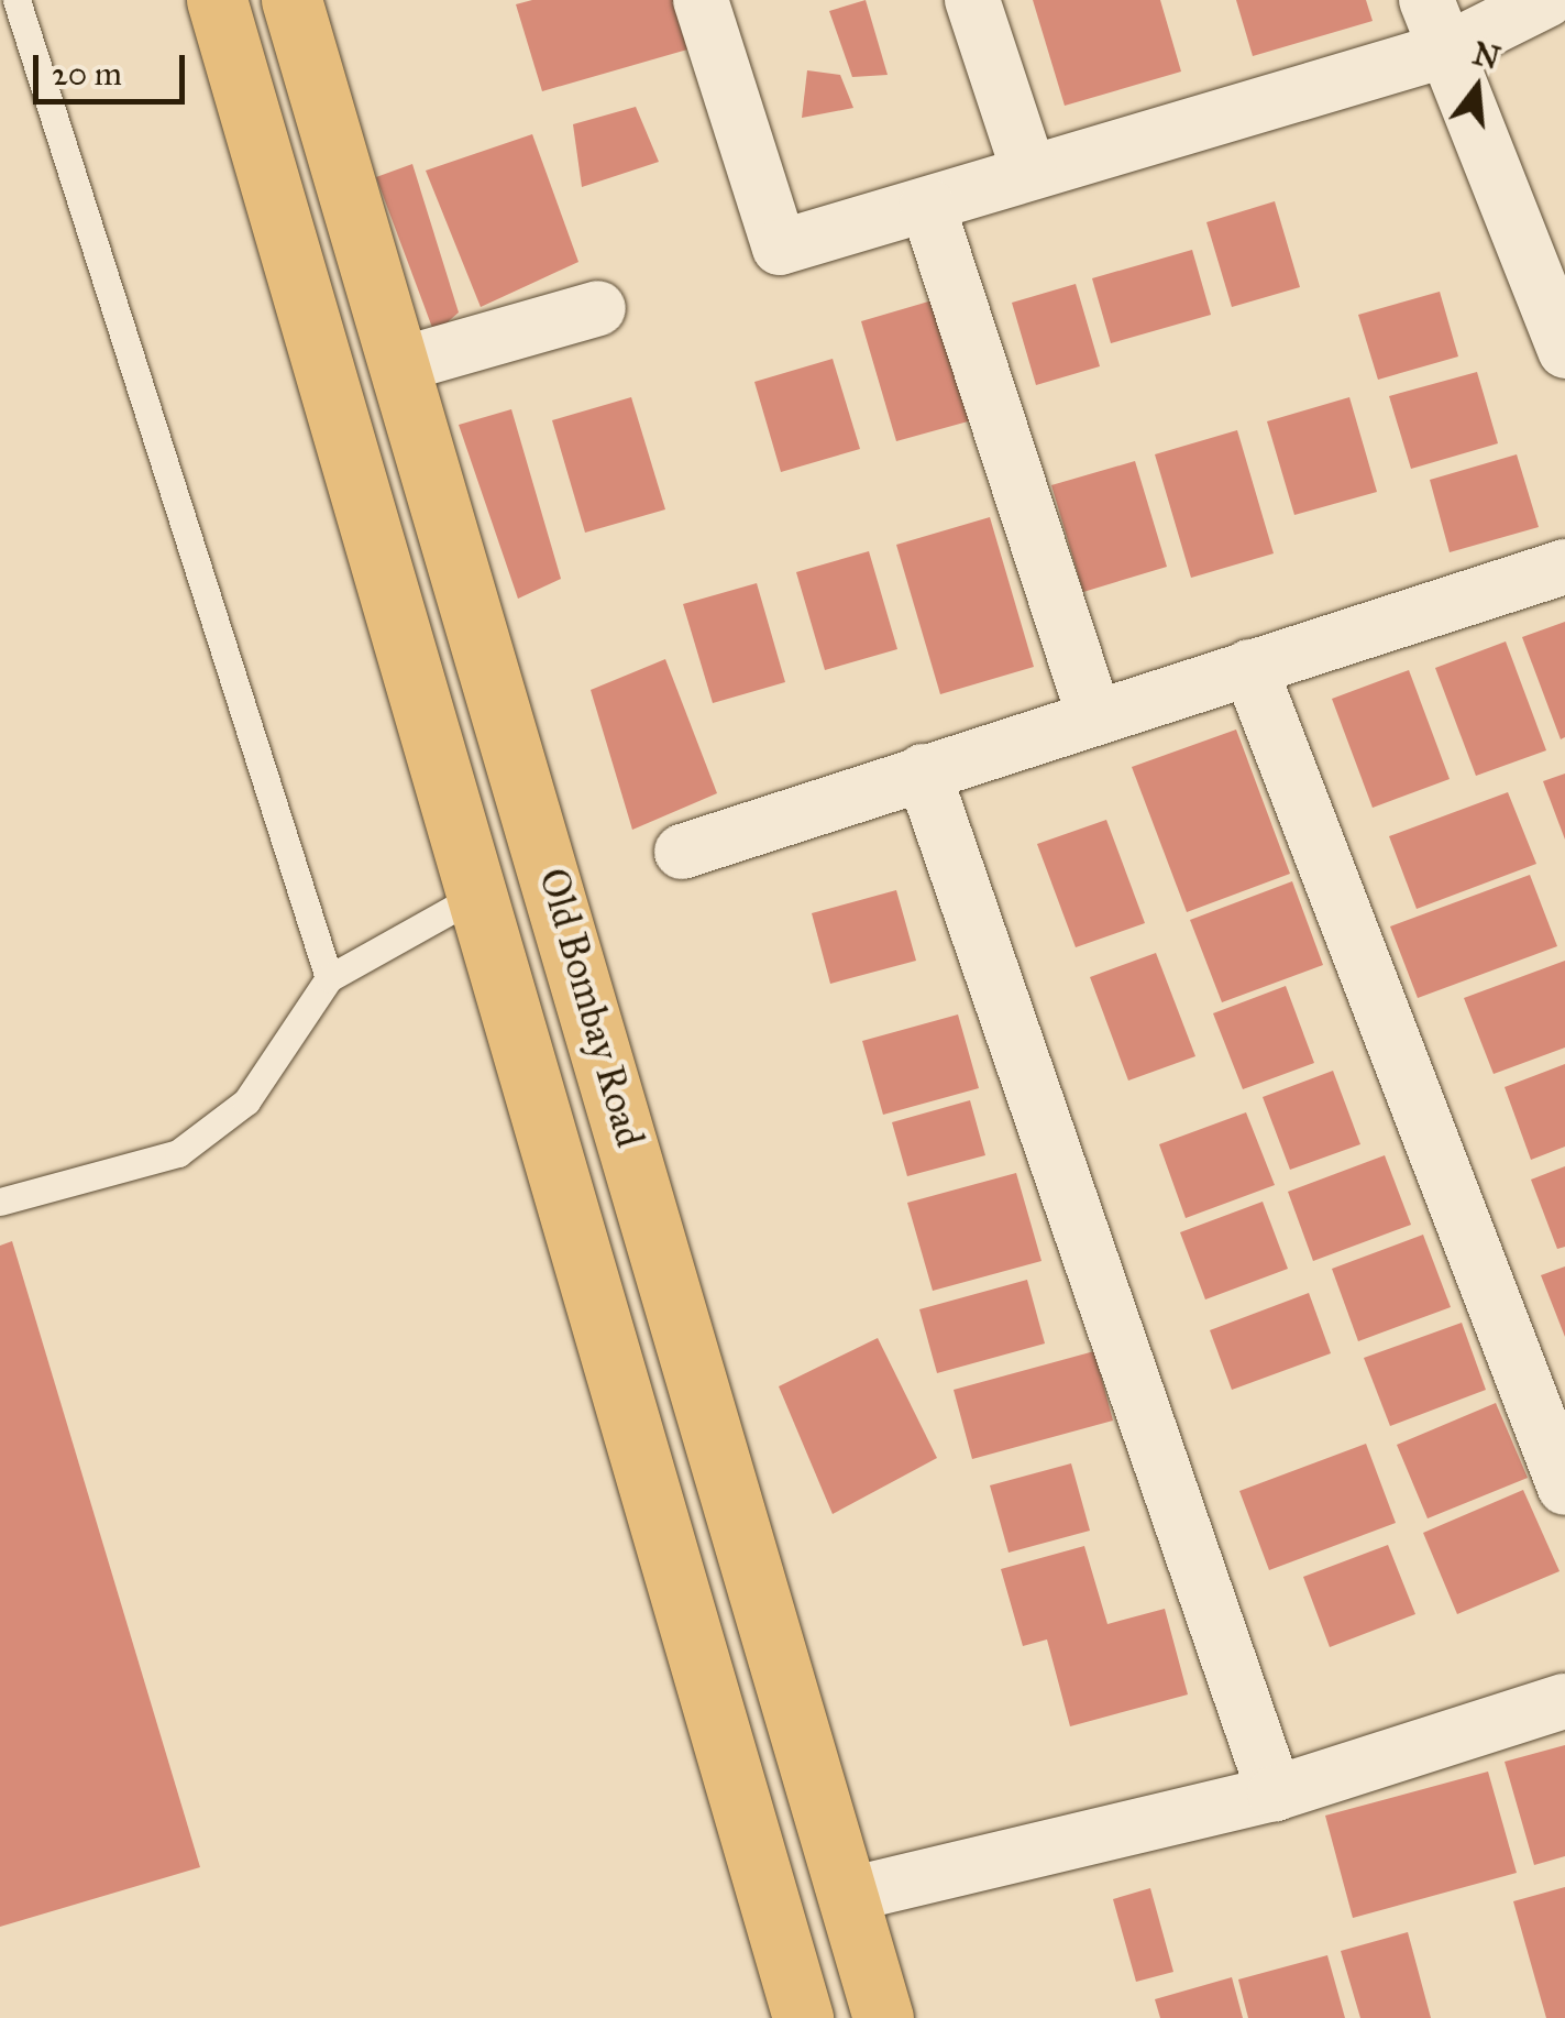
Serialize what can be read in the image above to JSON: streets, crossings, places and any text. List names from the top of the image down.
{
  "streets": {
    "main road": ["Old Bombay Road"]
  },
  "scale_bar": "20 m",
  "north": "top"
}
